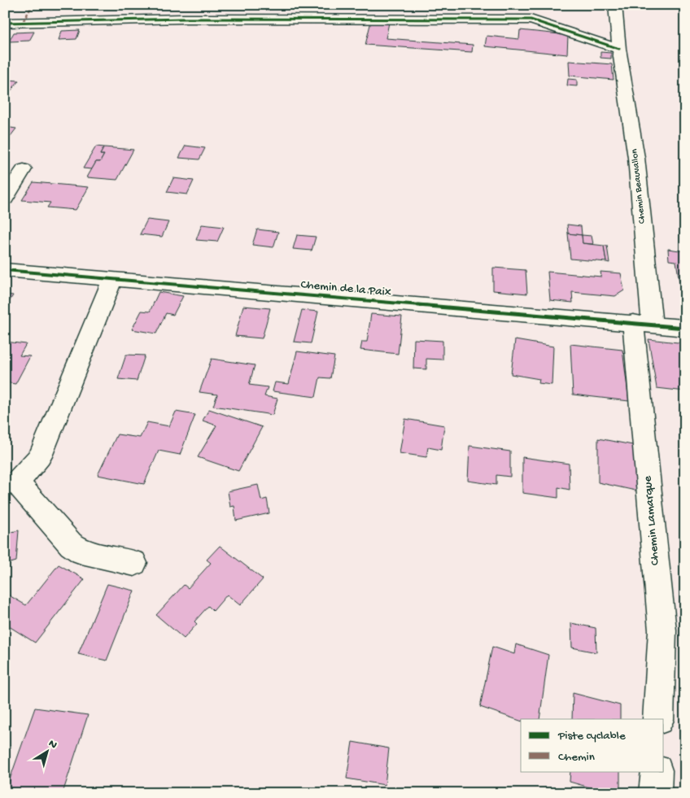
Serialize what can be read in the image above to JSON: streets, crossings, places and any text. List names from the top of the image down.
{
  "streets": {
    "street": ["Chemin Beauvallon", "Chemin de la Paix", "Chemin Lamarque"]
  },
  "crossings": [
    ["Chemin Beauvallon", "Chemin de la Paix"],
    ["Chemin Beauvallon", "Chemin Lamarque"],
    ["Chemin de la Paix", "Chemin Lamarque"]
  ],
  "legend": ["Piste cyclable", "Chemin"],
  "north": "top right"
}
